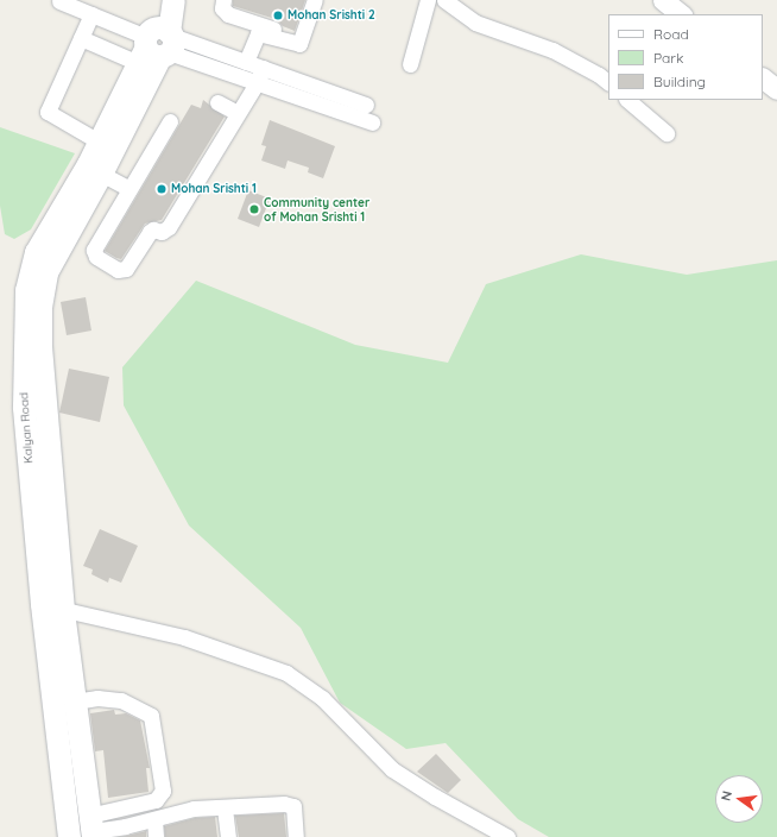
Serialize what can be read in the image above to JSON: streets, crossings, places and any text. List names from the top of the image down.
{
  "streets": {
    "main road": ["Kalyan Road"]
  },
  "places": ["Mohan Srishti 2", "Mohan Srishti 1", "Community center of Mohan Srishti 1"],
  "legend": ["Road", "Park", "Building"],
  "north": "left"
}
